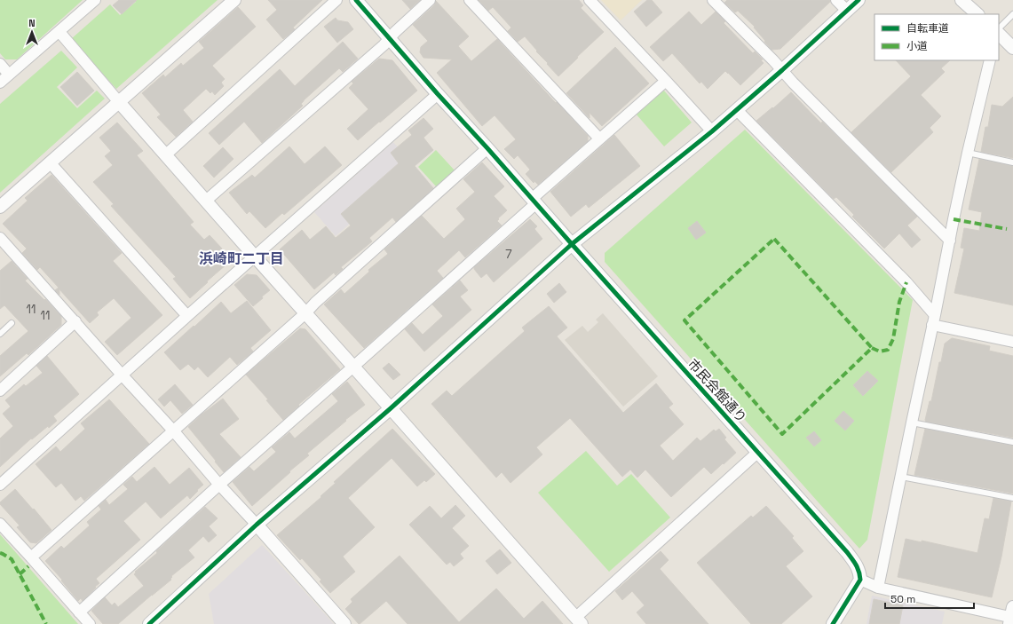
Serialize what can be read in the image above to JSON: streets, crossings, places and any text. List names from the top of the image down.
{
  "streets": {
    "street": ["市民会館通り"]
  },
  "districts": ["浜崎町二丁目"],
  "house_numbers": ["7", "11", "11"],
  "legend": ["自転車道", "小道"],
  "scale_bar": "50 m",
  "north": "top"
}
